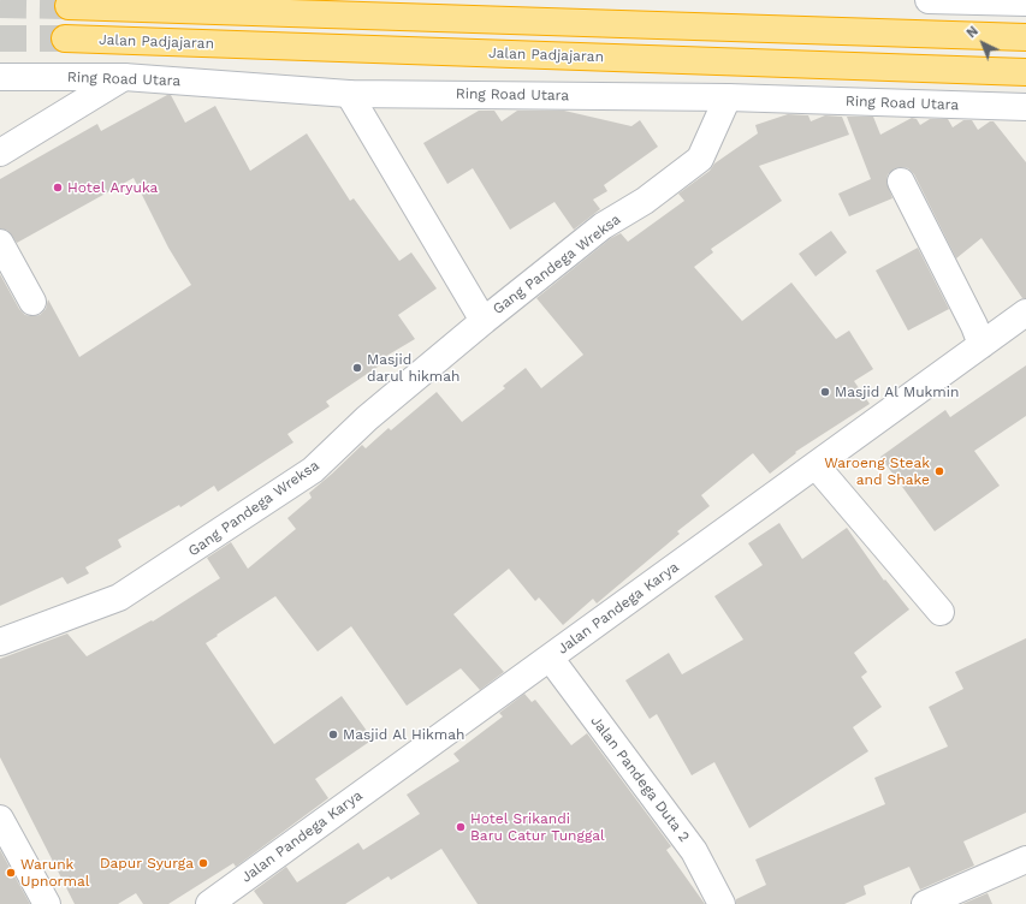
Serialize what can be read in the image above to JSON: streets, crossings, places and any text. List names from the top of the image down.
{
  "streets": {
    "highway": ["Jalan Padjajaran"],
    "street": [
      "Ring Road Utara",
      "Gang Pandega Wreksa",
      "Jalan Pandega Karya",
      "Jalan Pandega Duta 2"
    ]
  },
  "crossings": [
    ["Ring Road Utara", "Gang Pandega Wreksa"],
    ["Jalan Pandega Karya", "Jalan Pandega Duta 2"]
  ],
  "places": [
    "Hotel Aryuka",
    "Masjid darul hikmah",
    "Masjid Al Mukmin",
    "Waroeng Steak and Shake",
    "Masjid Al Hikmah",
    "Hotel Srikandi Baru Catur Tunggal",
    "Dapur Syurga",
    "Warunk Upnormal"
  ],
  "north": "top left"
}
